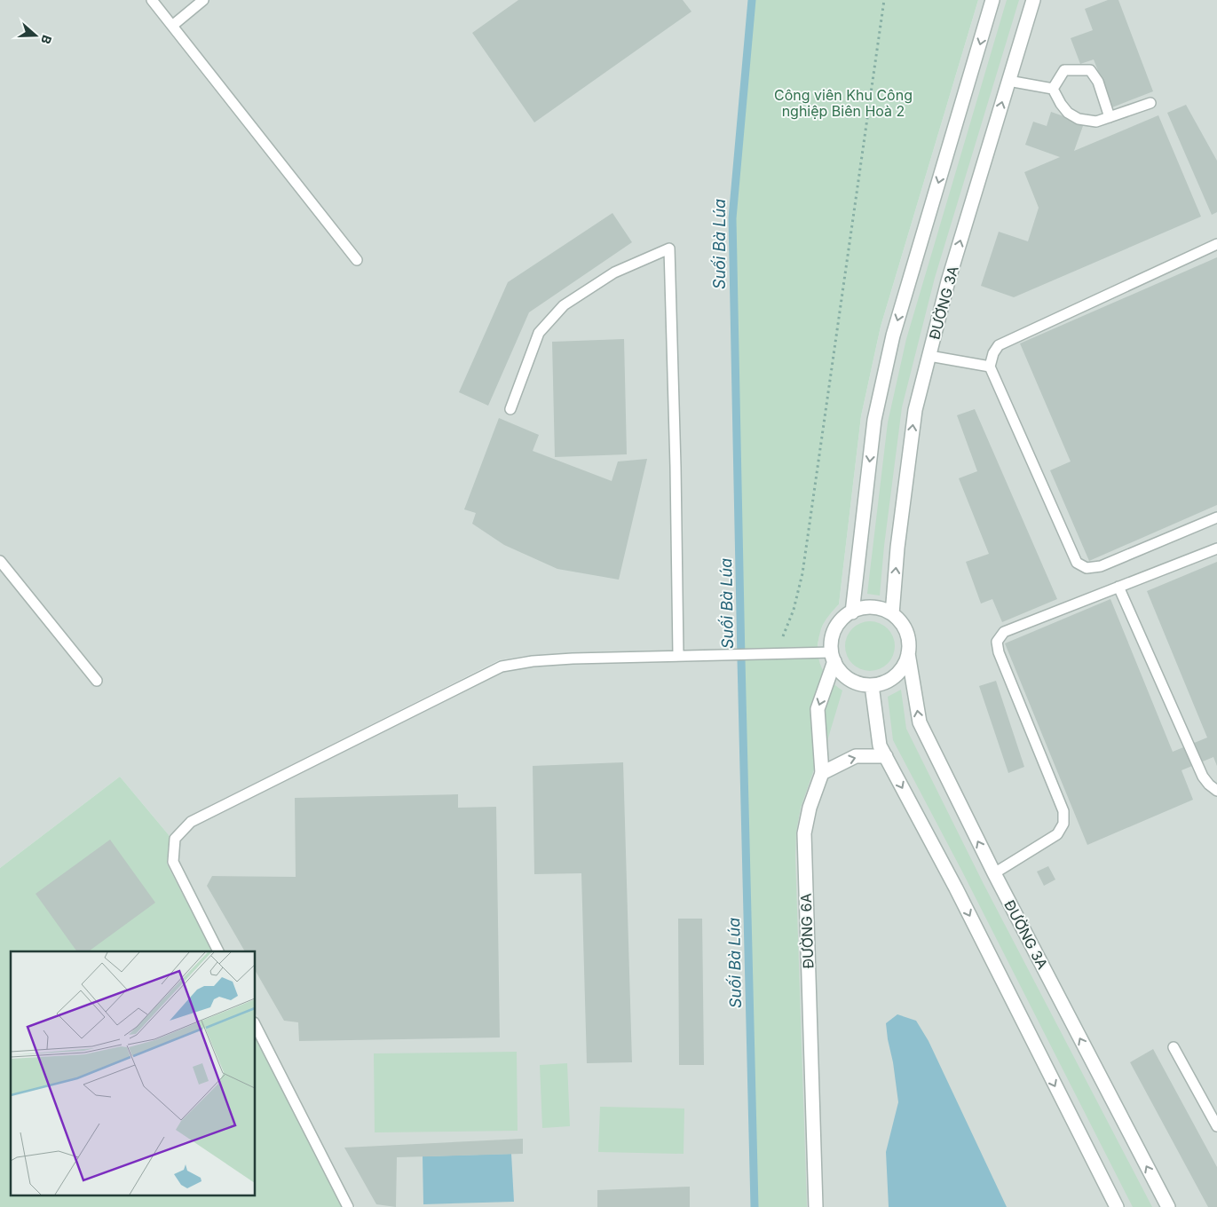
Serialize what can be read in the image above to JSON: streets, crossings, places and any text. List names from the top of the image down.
{
  "streets": {
    "street": ["ĐƯỜNG 3A", "ĐƯỜNG 6A"]
  },
  "crossings": [
    ["ĐƯỜNG 3A", "ĐƯỜNG 6A"]
  ],
  "water": ["Suối Bà Lúa"],
  "parks": ["Công viên Khu Công nghiệp Biên Hoà 2"],
  "north": "right"
}
